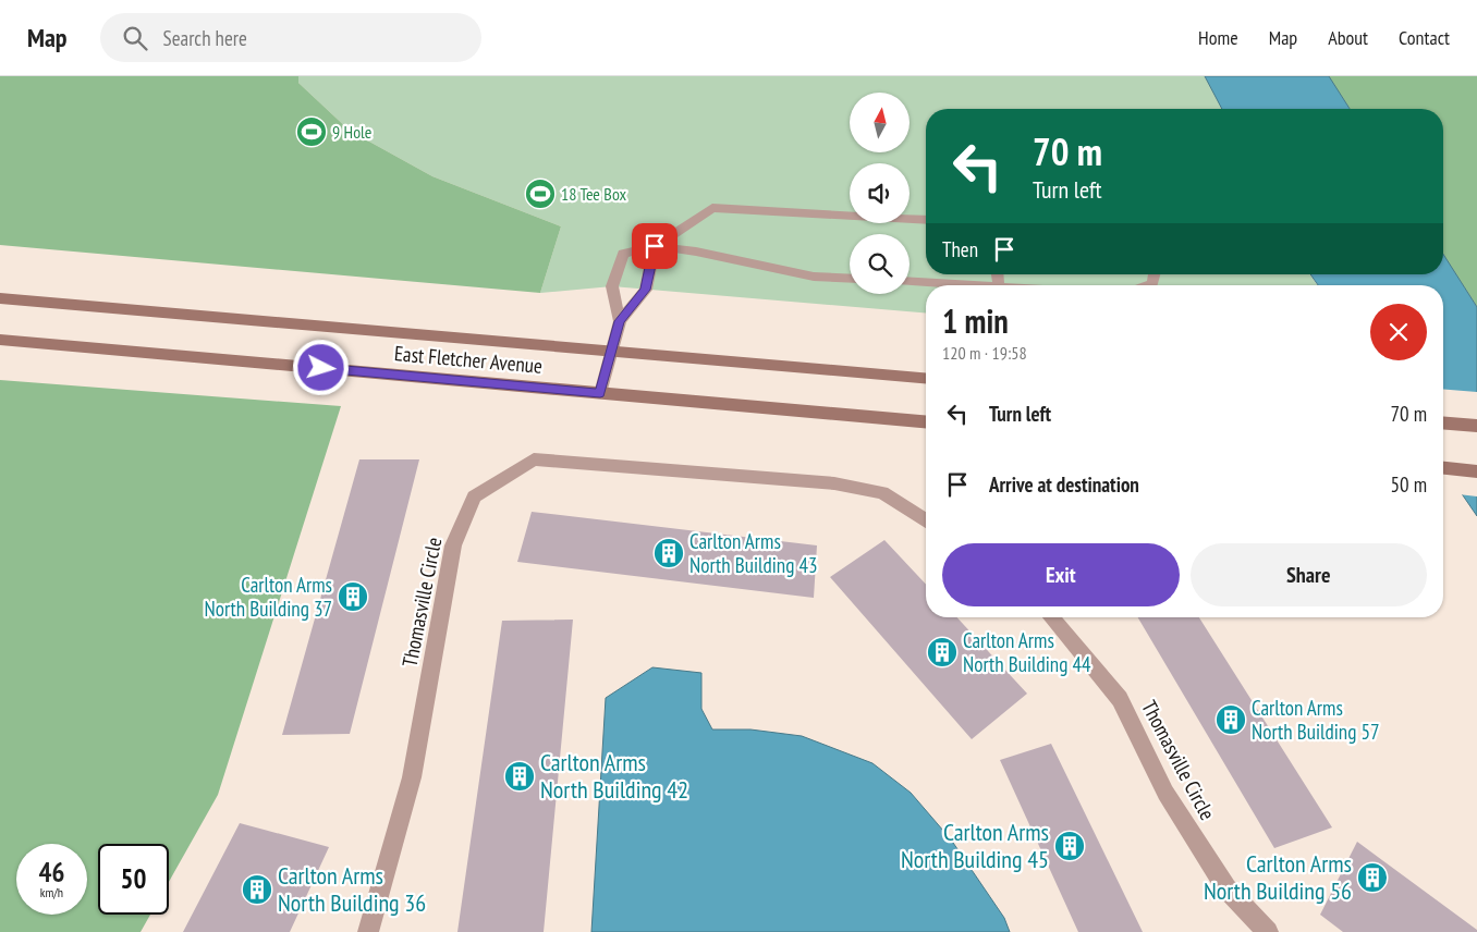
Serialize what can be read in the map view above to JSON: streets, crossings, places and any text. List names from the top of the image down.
{
  "streets": {
    "main road": ["East Fletcher Avenue"],
    "street": ["Thomasville Circle"]
  },
  "places": {
    "sports": ["9 Hole", "18 Tee Box"],
    "building": [
      "Carlton Arms North Building 43",
      "Carlton Arms North Building 37",
      "Carlton Arms North Building 44",
      "Carlton Arms North Building 57",
      "Carlton Arms North Building 42",
      "Carlton Arms North Building 45",
      "Carlton Arms North Building 56",
      "Carlton Arms North Building 36"
    ]
  },
  "north": "top",
  "page": {
    "header": "Map",
    "search": "Search here",
    "nav": [
      "Home",
      "Map",
      "About",
      "Contact"
    ],
    "turn": ["70 m", "Turn left"],
    "then": "Then",
    "heading": ["1 min", "120 m · 19:58"],
    "list": [
      {
        "name": "Turn left",
        "value": "70 m"
      },
      {
        "name": "Arrive at destination",
        "value": "50 m"
      }
    ],
    "buttons": ["Exit", "Share"],
    "speed": "46 km/h",
    "limit": "50"
  }
}
